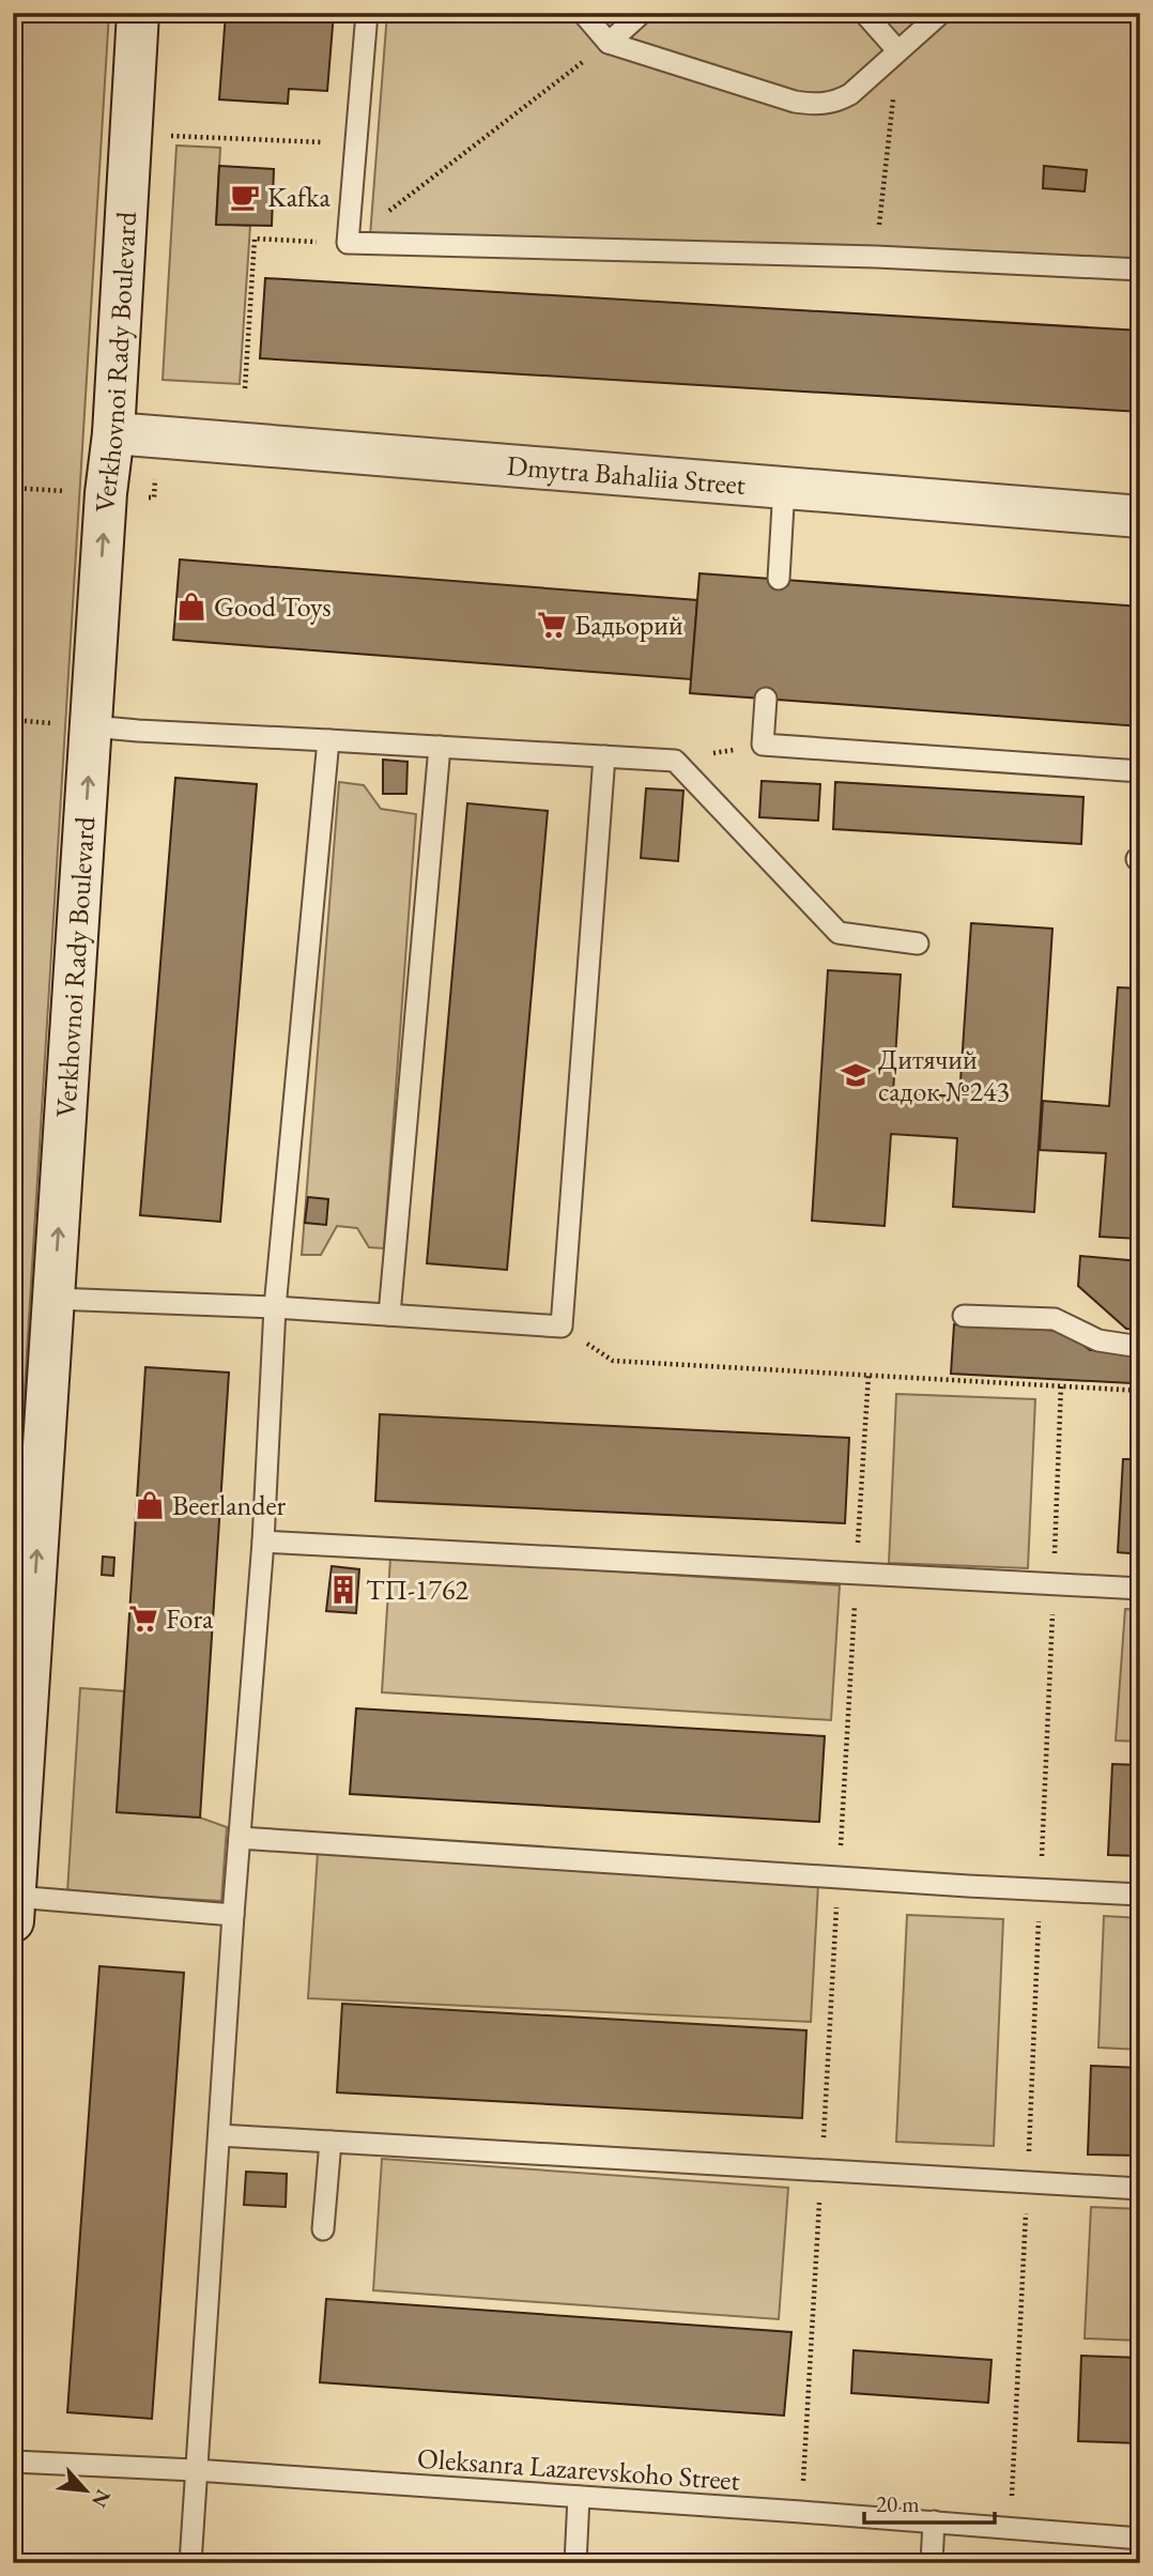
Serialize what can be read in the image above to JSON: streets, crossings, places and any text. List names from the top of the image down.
{
  "streets": {
    "street": ["Verkhovnoi Rady Boulevard", "Dmytra Bahaliia Street"],
    "lane": ["Oleksanra Lazarevskoho Street"]
  },
  "crossings": [
    ["Verkhovnoi Rady Boulevard", "Dmytra Bahaliia Street"]
  ],
  "one_way": ["Verkhovnoi Rady Boulevard"],
  "places": {
    "cafe": ["Kafka"],
    "shop": ["Good Toys", "Beerlander"],
    "supermarket": ["Бадьорий", "Fora"],
    "school or university": ["Дитячий садок №243"],
    "building": ["ТП-1762"]
  },
  "scale_bar": "20 m",
  "north": "bottom right"
}
